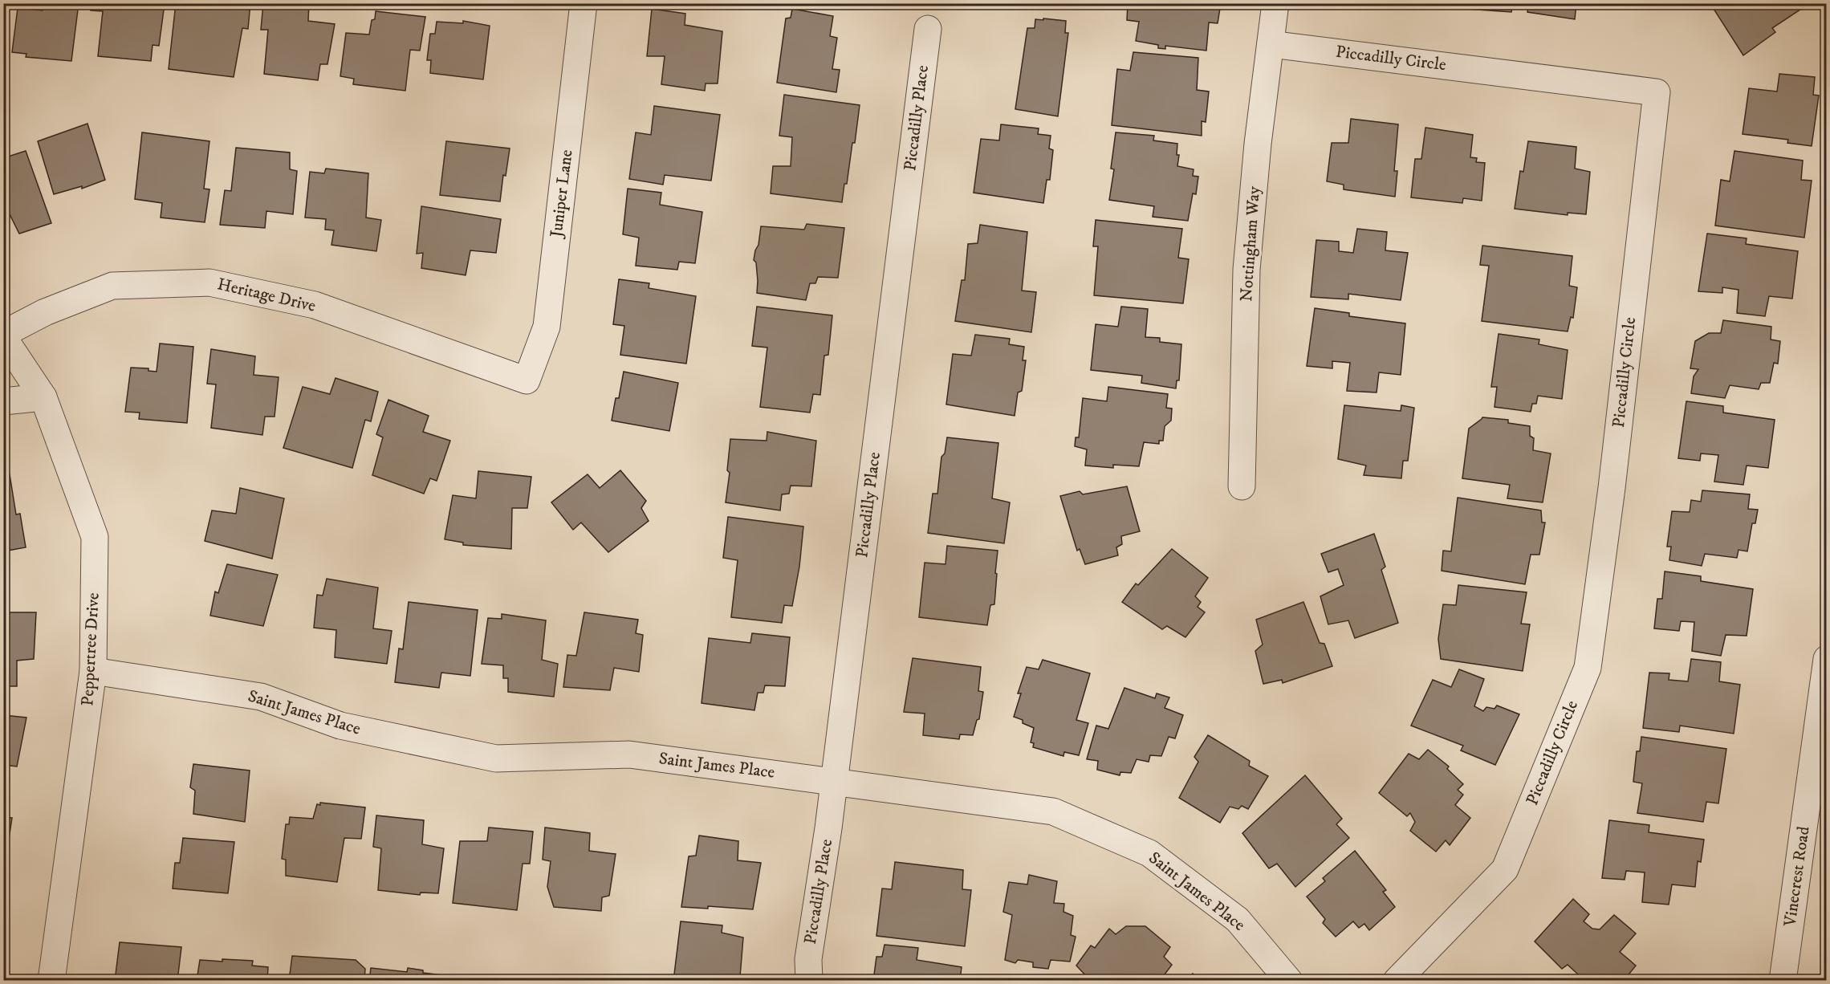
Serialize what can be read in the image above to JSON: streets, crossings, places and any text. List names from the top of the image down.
{
  "streets": {
    "street": [
      "Piccadilly Circle",
      "Piccadilly Place",
      "Juniper Lane",
      "Nottingham Way",
      "Heritage Drive",
      "Peppertree Drive",
      "Saint James Place",
      "Vinecrest Road"
    ]
  },
  "crossings": [
    ["Piccadilly Circle", "Nottingham Way"],
    ["Piccadilly Place", "Saint James Place"],
    ["Juniper Lane", "Heritage Drive"],
    ["Heritage Drive", "Peppertree Drive"],
    ["Peppertree Drive", "Saint James Place"]
  ]
}
